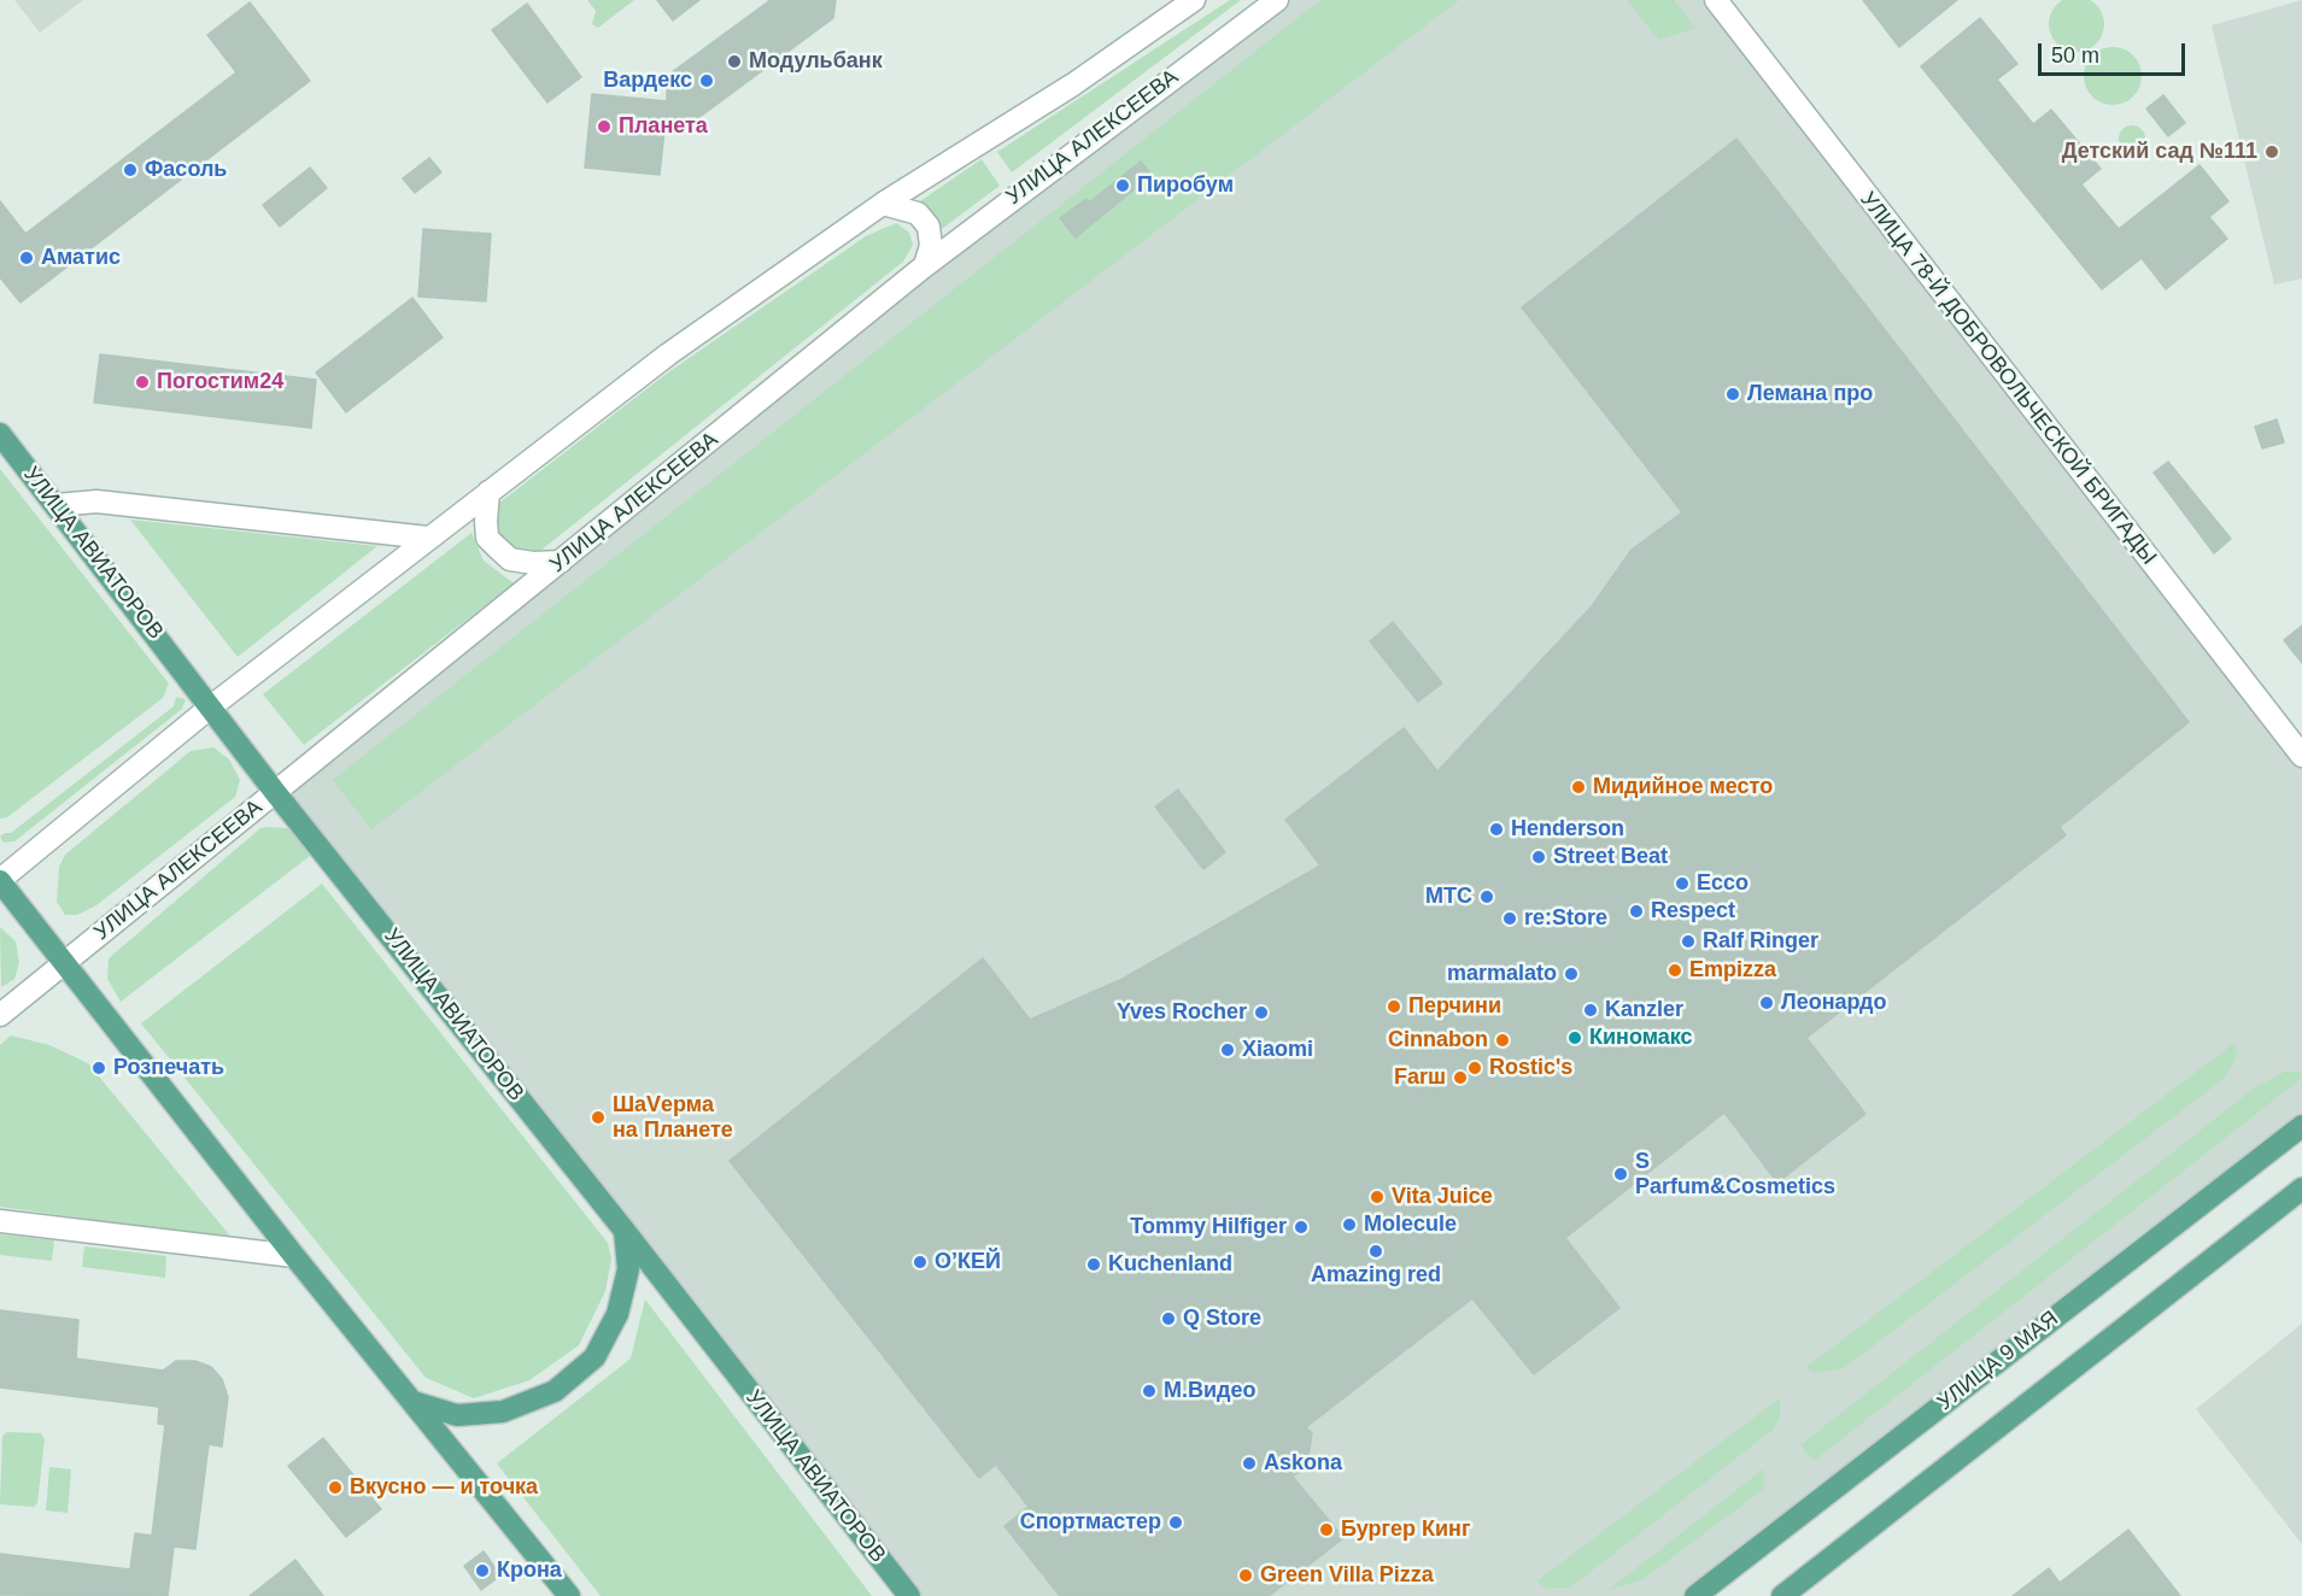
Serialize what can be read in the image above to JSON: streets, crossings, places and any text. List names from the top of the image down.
{
  "streets": {
    "main road": ["УЛИЦА АВИАТОРОВ", "УЛИЦА 9 МАЯ"],
    "street": ["УЛИЦА АЛЕКСЕЕВА", "УЛИЦА 78-Й ДОБРОВОЛЬЧЕСКОЙ БРИГАДЫ"]
  },
  "crossings": [
    ["УЛИЦА АЛЕКСЕЕВА", "УЛИЦА АВИАТОРОВ"]
  ],
  "places": [
    "Модульбанк",
    "Вардекс",
    "Планета",
    "Детский сад №111",
    "Фасоль",
    "Пиробум",
    "Аматис",
    "Погостим24",
    "Лемана про",
    "Мидийное место",
    "Henderson",
    "Street Beat",
    "Ecco",
    "МТС",
    "Respect",
    "re:Store",
    "Ralf Ringer",
    "Empizza",
    "marmalato",
    "Леонардо",
    "Перчини",
    "Kanzler",
    "Yves Rocher",
    "Киномакс",
    "Cinnabon",
    "Xiaomi",
    "Розпечать",
    "Rostic's",
    "Farш",
    "ШаVерма на Планете",
    "S Parfum&Cosmetics",
    "Vita Juice",
    "Molecule",
    "Tommy Hilfiger",
    "Amazing red",
    "О’КЕЙ",
    "Kuchenland",
    "Q Store",
    "М.Видео",
    "Askona",
    "Вкусно — и точка",
    "Спортмастер",
    "Бургер Кинг",
    "Крона",
    "Green Villa Pizza"
  ],
  "scale_bar": "50 m"
}
